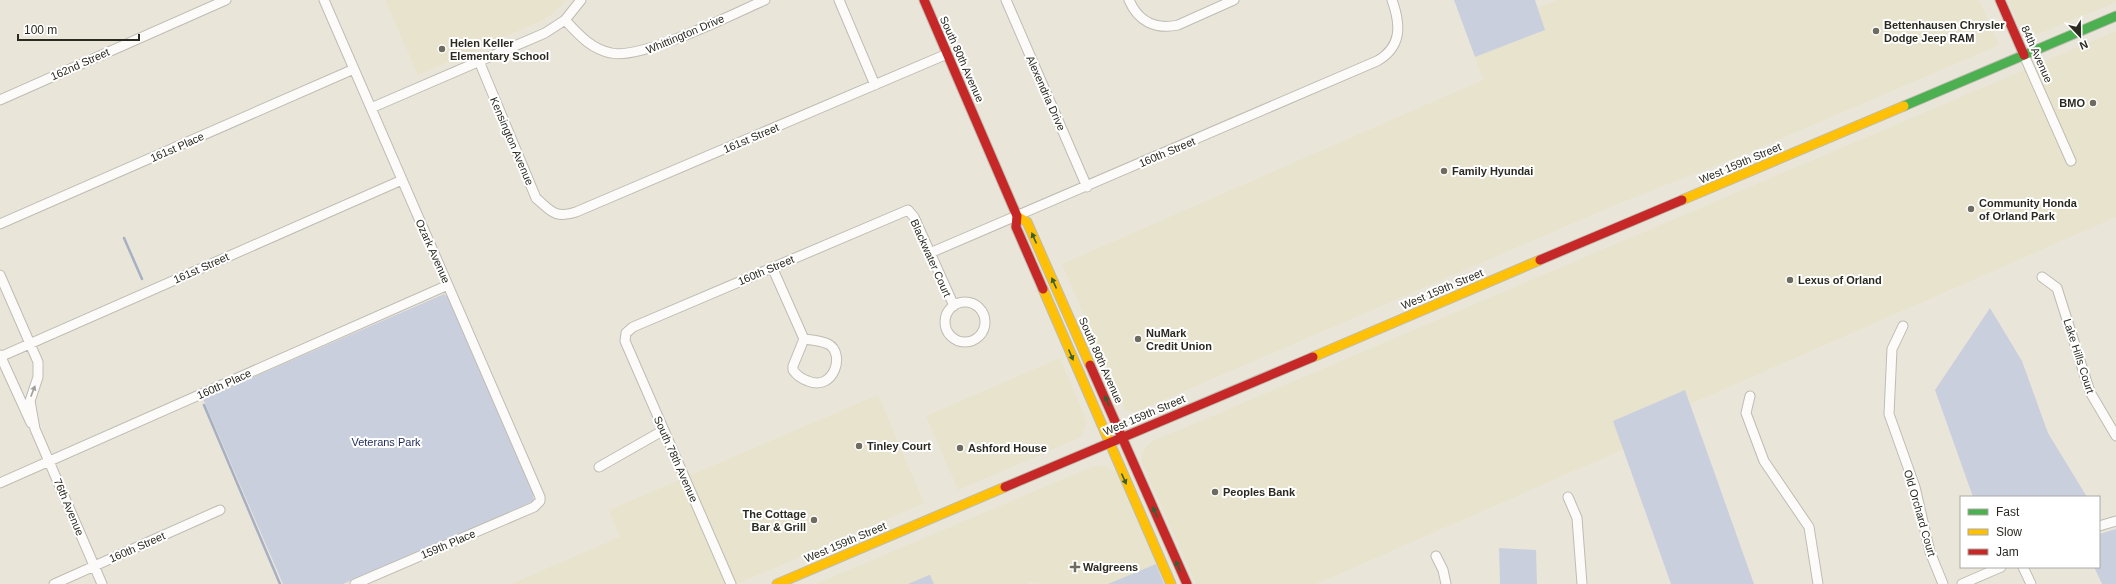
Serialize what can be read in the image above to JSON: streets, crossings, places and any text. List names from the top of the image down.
{
  "streets": {
    "main road": ["84th Avenue", "South 80th Avenue", "West 159th Street"],
    "street": [
      "Whittington Drive",
      "162nd Street",
      "Alexendria Drive",
      "161st Street",
      "Kensington Avenue",
      "161st Place",
      "160th Street",
      "Ozark Avenue",
      "Blackwater Court",
      "Lake Hills Court",
      "160th Place",
      "South 78th Avenue",
      "76th Avenue",
      "Old Orchard Court",
      "159th Place"
    ]
  },
  "crossings": [
    ["84th Avenue", "West 159th Street"],
    ["South 80th Avenue", "161st Street"],
    ["South 80th Avenue", "160th Street"],
    ["South 80th Avenue", "West 159th Street"],
    ["Alexendria Drive", "160th Street"],
    ["161st Street", "Kensington Avenue"],
    ["161st Street", "Ozark Avenue"],
    ["161st Street", "76th Avenue"],
    ["161st Place", "Ozark Avenue"],
    ["160th Street", "Blackwater Court"],
    ["160th Street", "South 78th Avenue"],
    ["160th Street", "76th Avenue"],
    ["Ozark Avenue", "160th Place"],
    ["Ozark Avenue", "159th Place"],
    ["160th Place", "76th Avenue"]
  ],
  "parks": ["Veterans Park"],
  "places": {
    "other": [
      "Bettenhausen Chrysler Dodge Jeep RAM",
      "Helen Keller Elementary School",
      "BMO",
      "Family Hyundai",
      "Community Honda of Orland Park",
      "Lexus of Orland",
      "NuMark Credit Union",
      "Tinley Court",
      "Ashford House",
      "Peoples Bank",
      "The Cottage Bar & Grill"
    ],
    "health": ["Walgreens"]
  },
  "legend": ["Fast", "Slow", "Jam"],
  "scale_bar": "100 m",
  "north": "bottom"
}
